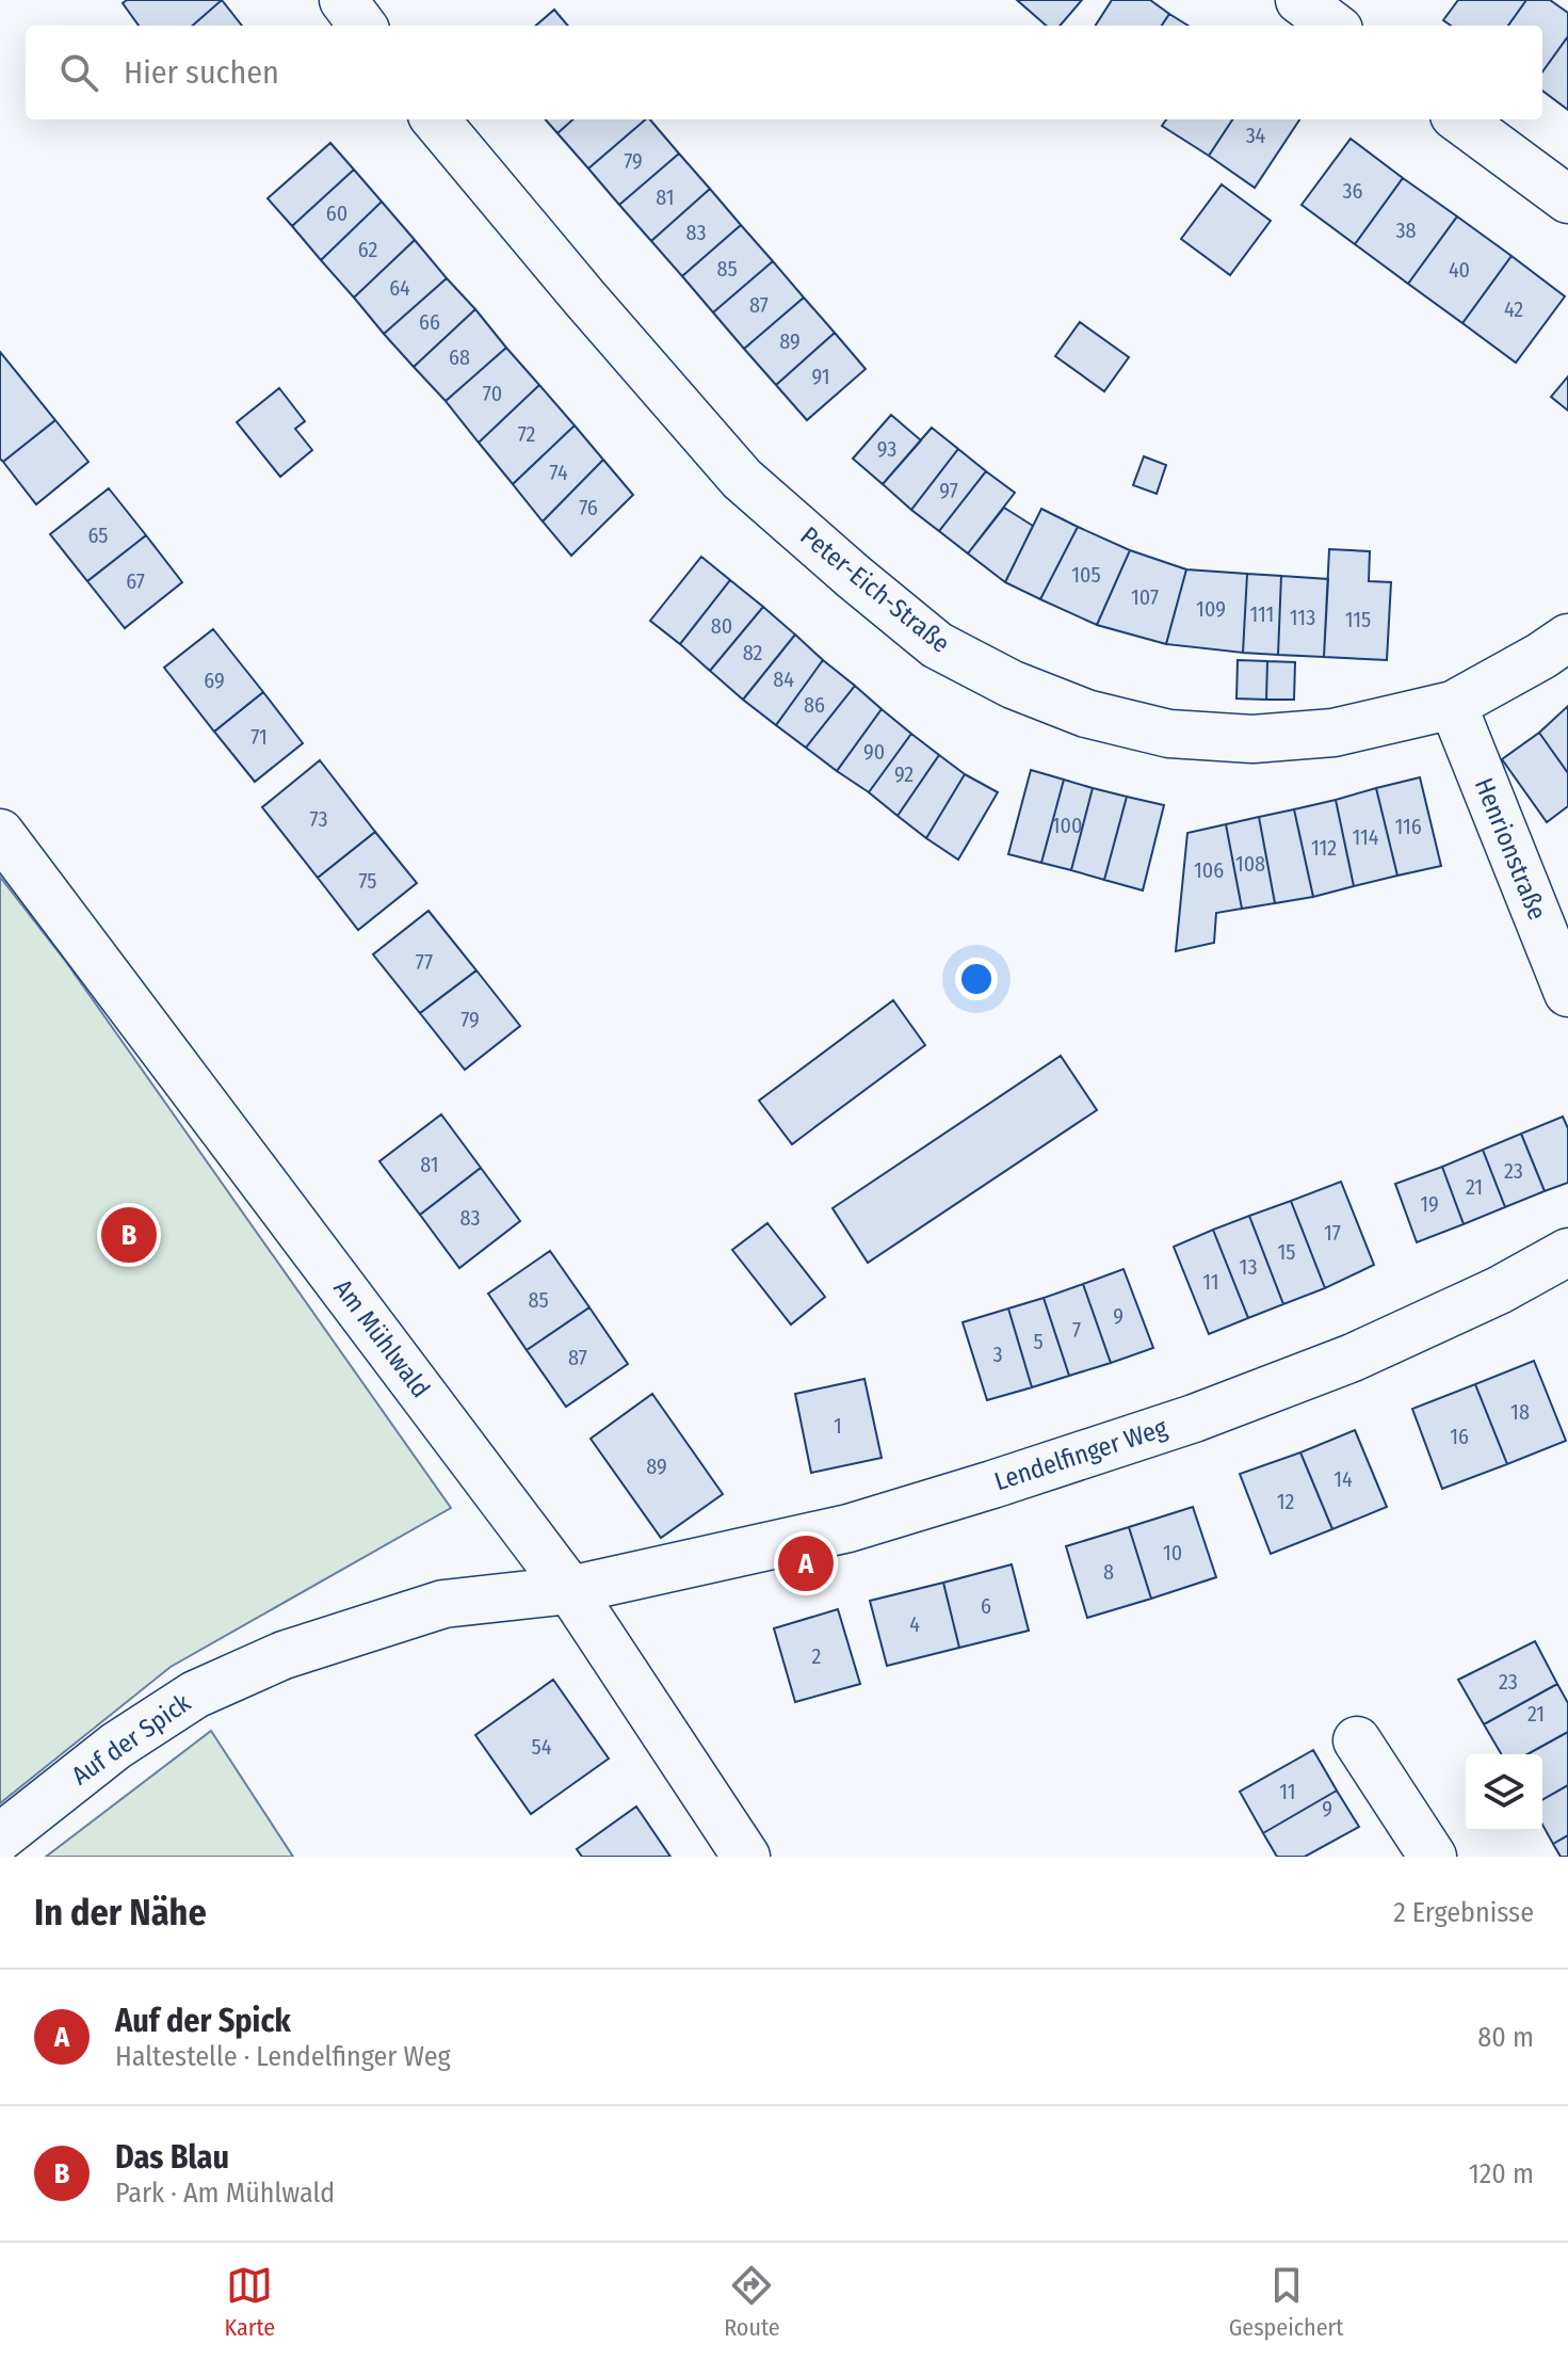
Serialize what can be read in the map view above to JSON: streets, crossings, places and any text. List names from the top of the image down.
{
  "streets": {
    "street": [
      "Peter-Eich-Straße",
      "Henrionstraße",
      "Am Mühlwald",
      "Lendelfinger Weg",
      "Auf der Spick"
    ]
  },
  "crossings": [
    ["Peter-Eich-Straße", "Henrionstraße"],
    ["Am Mühlwald", "Lendelfinger Weg"],
    ["Am Mühlwald", "Auf der Spick"],
    ["Lendelfinger Weg", "Auf der Spick"]
  ],
  "house_numbers": [
    "34",
    "79",
    "36",
    "81",
    "60",
    "38",
    "83",
    "62",
    "85",
    "40",
    "64",
    "87",
    "42",
    "66",
    "89",
    "68",
    "91",
    "70",
    "72",
    "93",
    "74",
    "97",
    "76",
    "65",
    "105",
    "67",
    "107",
    "109",
    "111",
    "113",
    "115",
    "80",
    "82",
    "84",
    "69",
    "86",
    "71",
    "90",
    "92",
    "73",
    "100",
    "116",
    "114",
    "112",
    "108",
    "106",
    "75",
    "77",
    "79",
    "81",
    "23",
    "21",
    "19",
    "83",
    "17",
    "15",
    "13",
    "11",
    "85",
    "9",
    "7",
    "5",
    "3",
    "87",
    "18",
    "1",
    "16",
    "89",
    "14",
    "12",
    "10",
    "8",
    "6",
    "4",
    "2",
    "23",
    "21",
    "54",
    "11",
    "9"
  ],
  "page": {
    "search": "Hier suchen",
    "pins": ["B", "A"],
    "heading": ["In der Nähe", "2 Ergebnisse"],
    "list": [
      {
        "mark": "A",
        "name": "Auf der Spick",
        "note": "Haltestelle · Lendelfinger Weg",
        "value": "80 m"
      },
      {
        "mark": "B",
        "name": "Das Blau",
        "note": "Park · Am Mühlwald",
        "value": "120 m"
      }
    ],
    "nav": ["Karte", "Route", "Gespeichert"]
  }
}
